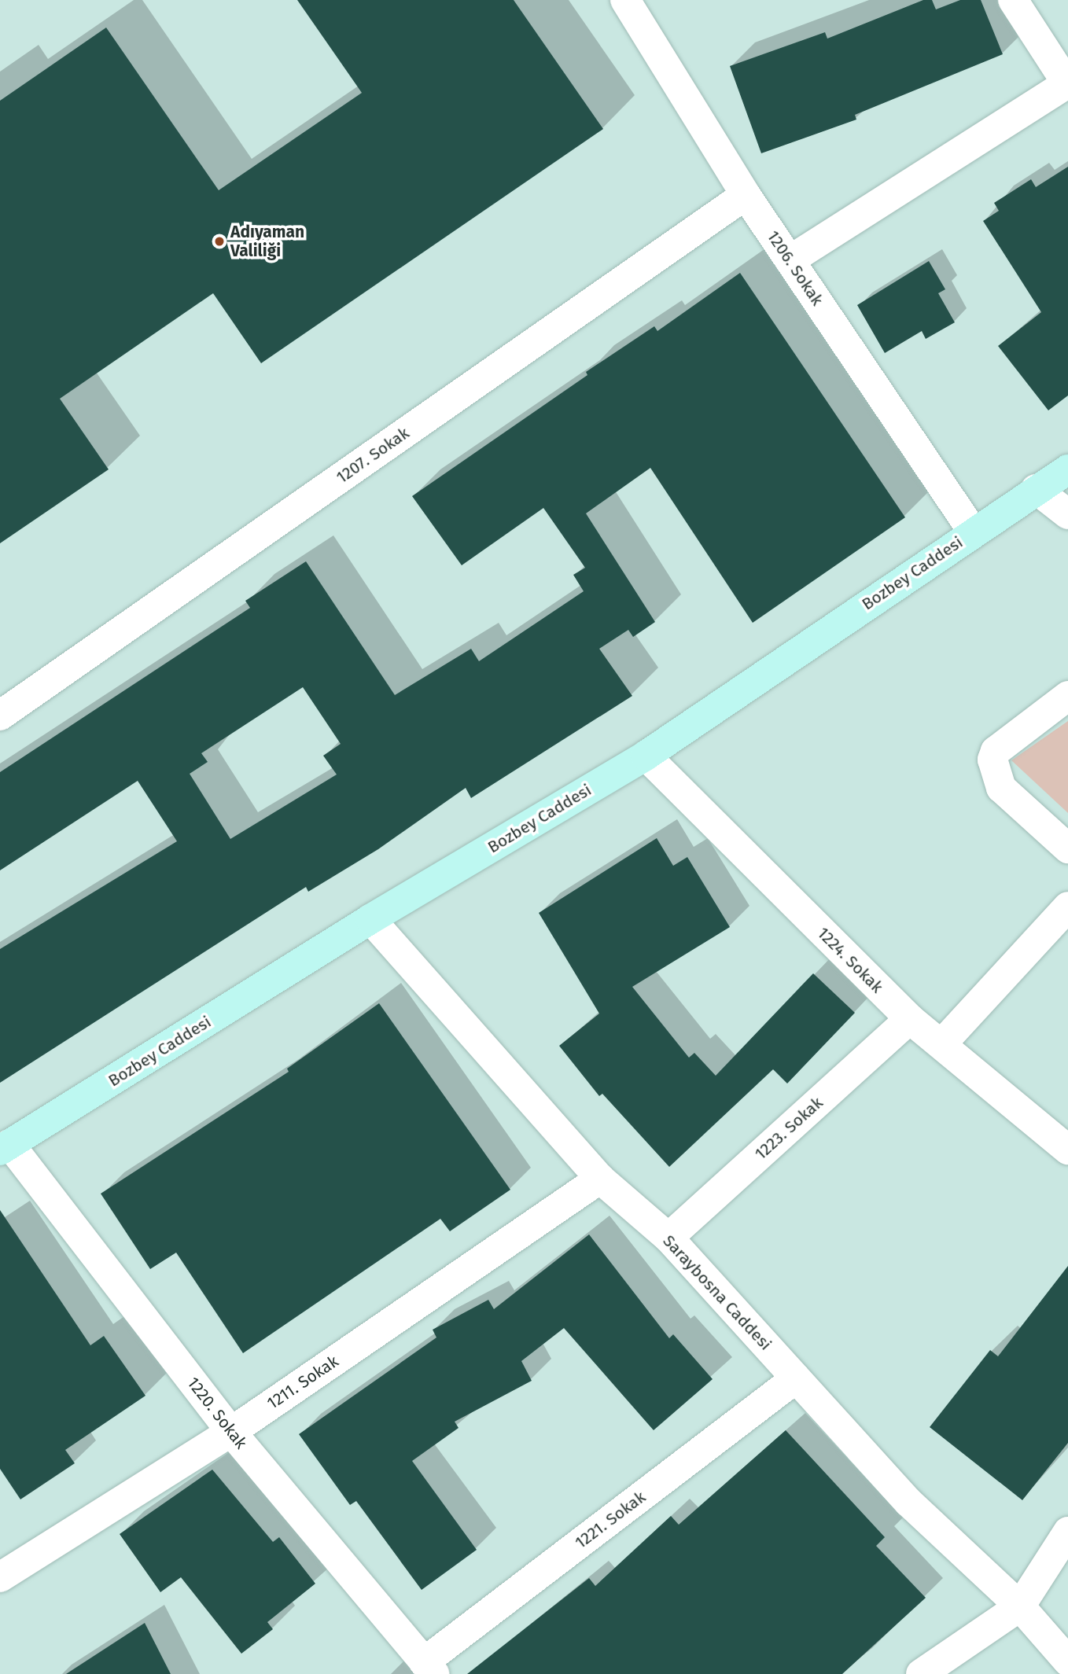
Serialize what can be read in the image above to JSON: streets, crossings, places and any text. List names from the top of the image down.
{
  "streets": {
    "street": [
      "1206. Sokak",
      "1207. Sokak",
      "Bozbey Caddesi",
      "1224. Sokak",
      "1223. Sokak",
      "Saraybosna Caddesi",
      "1211. Sokak",
      "1220. Sokak",
      "1221. Sokak"
    ]
  },
  "crossings": [
    ["1206. Sokak", "1207. Sokak"],
    ["1206. Sokak", "Bozbey Caddesi"],
    ["Bozbey Caddesi", "1224. Sokak"],
    ["Bozbey Caddesi", "Saraybosna Caddesi"],
    ["Bozbey Caddesi", "1220. Sokak"],
    ["1224. Sokak", "1223. Sokak"],
    ["1223. Sokak", "Saraybosna Caddesi"],
    ["Saraybosna Caddesi", "1211. Sokak"],
    ["Saraybosna Caddesi", "1221. Sokak"],
    ["1211. Sokak", "1220. Sokak"],
    ["1220. Sokak", "1221. Sokak"]
  ],
  "places": ["Adıyaman Valiliği"]
}
